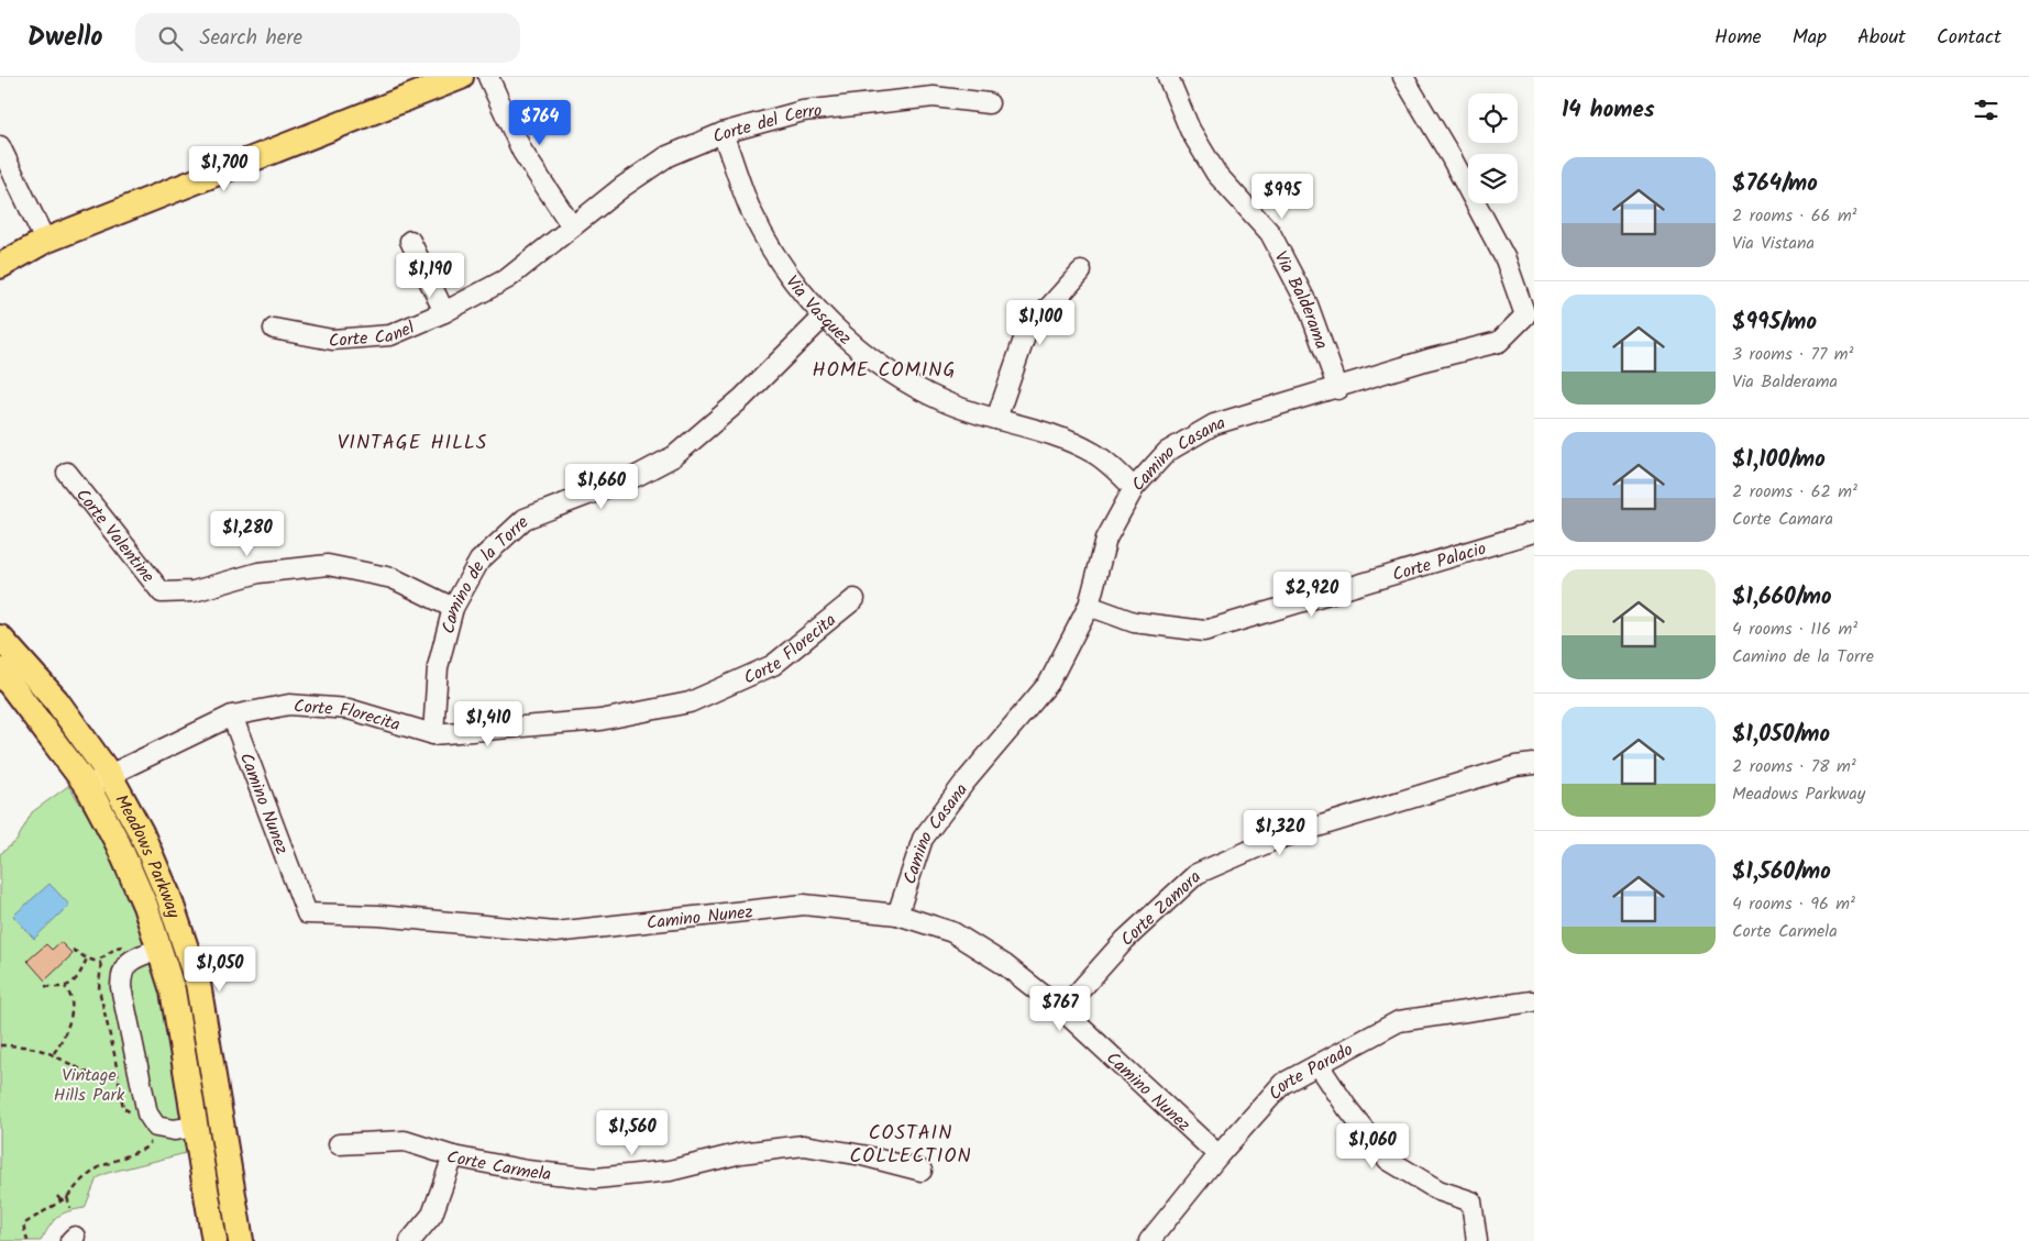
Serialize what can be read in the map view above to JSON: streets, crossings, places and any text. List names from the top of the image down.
{
  "streets": {
    "main road": ["Meadows Parkway"],
    "street": [
      "Corte del Cerro",
      "Via Balderama",
      "Via Vasquez",
      "Corte Canel",
      "Camino Casana",
      "Corte Valentine",
      "Corte Palacio",
      "Camino de la Torre",
      "Corte Florecita",
      "Camino Nunez",
      "Corte Zamora",
      "Corte Parado",
      "Corte Carmela"
    ]
  },
  "crossings": [
    ["Corte del Cerro", "Via Vasquez"],
    ["Corte del Cerro", "Corte Canel"],
    ["Via Balderama", "Camino Casana"],
    ["Via Vasquez", "Camino Casana"],
    ["Via Vasquez", "Camino de la Torre"],
    ["Camino Casana", "Corte Palacio"],
    ["Camino Casana", "Camino Nunez"],
    ["Corte Valentine", "Camino de la Torre"],
    ["Camino de la Torre", "Corte Florecita"],
    ["Corte Florecita", "Camino Nunez"],
    ["Corte Florecita", "Meadows Parkway"],
    ["Camino Nunez", "Corte Zamora"],
    ["Camino Nunez", "Corte Parado"]
  ],
  "districts": ["HOME COMING", "VINTAGE HILLS", "COSTAIN COLLECTION"],
  "parks": ["Vintage Hills Park"],
  "page": {
    "header": "Dwello",
    "search": "Search here",
    "nav": [
      "Home",
      "Map",
      "About",
      "Contact"
    ],
    "heading": "14 homes",
    "price": [
      "$764",
      "$1,700",
      "$995",
      "$1,190",
      "$1,100",
      "$1,660",
      "$1,280",
      "$2,920",
      "$1,410",
      "$1,320",
      "$1,050",
      "$767",
      "$1,560",
      "$1,060"
    ],
    "list": [
      {
        "name": "$764/mo",
        "note": "2 rooms · 66 m² · Via Vistana"
      },
      {
        "name": "$995/mo",
        "note": "3 rooms · 77 m² · Via Balderama"
      },
      {
        "name": "$1,100/mo",
        "note": "2 rooms · 62 m² · Corte Camara"
      },
      {
        "name": "$1,660/mo",
        "note": "4 rooms · 116 m² · Camino de la Torre"
      },
      {
        "name": "$1,050/mo",
        "note": "2 rooms · 78 m² · Meadows Parkway"
      },
      {
        "name": "$1,560/mo",
        "note": "4 rooms · 96 m² · Corte Carmela"
      }
    ]
  }
}
